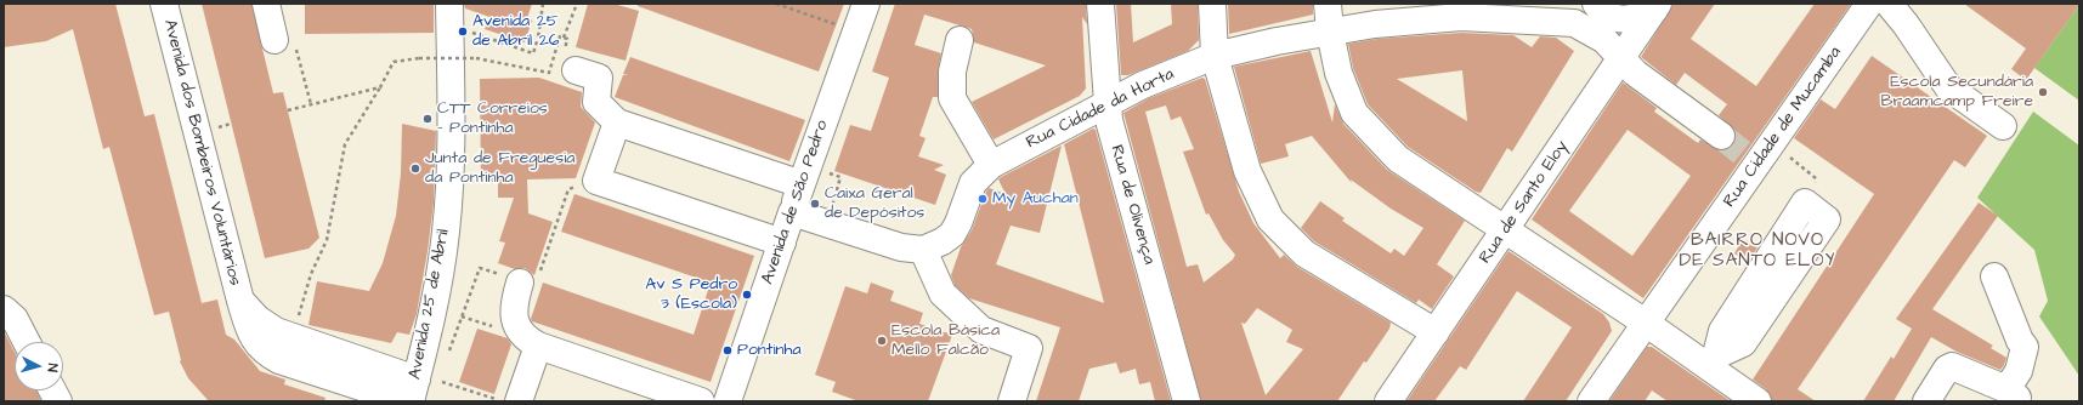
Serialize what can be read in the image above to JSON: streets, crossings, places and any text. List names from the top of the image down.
{
  "streets": {
    "street": [
      "Rua Cidade da Horta",
      "Rua Cidade de Mucamba",
      "Avenida dos Bombeiros Voluntários",
      "Avenida de São Pedro",
      "Rua de Santo Eloy",
      "Rua de Olivença",
      "Avenida 25 de Abril"
    ]
  },
  "crossings": [
    ["Rua Cidade da Horta", "Rua de Olivença"],
    ["Avenida dos Bombeiros Voluntários", "Avenida 25 de Abril"]
  ],
  "districts": ["BAIRRO NOVO DE SANTO ELOY"],
  "places": [
    "Avenida 25 de Abril 26",
    "Escola Secundária Braamcamp Freire",
    "CTT Correios - Pontinha",
    "Junta de Freguesia da Pontinha",
    "My Auchan",
    "Caixa Geral de Depósitos",
    "Av S Pedro 3 (Escola)",
    "Escola Básica Mello Falcão",
    "Pontinha"
  ],
  "north": "right"
}
